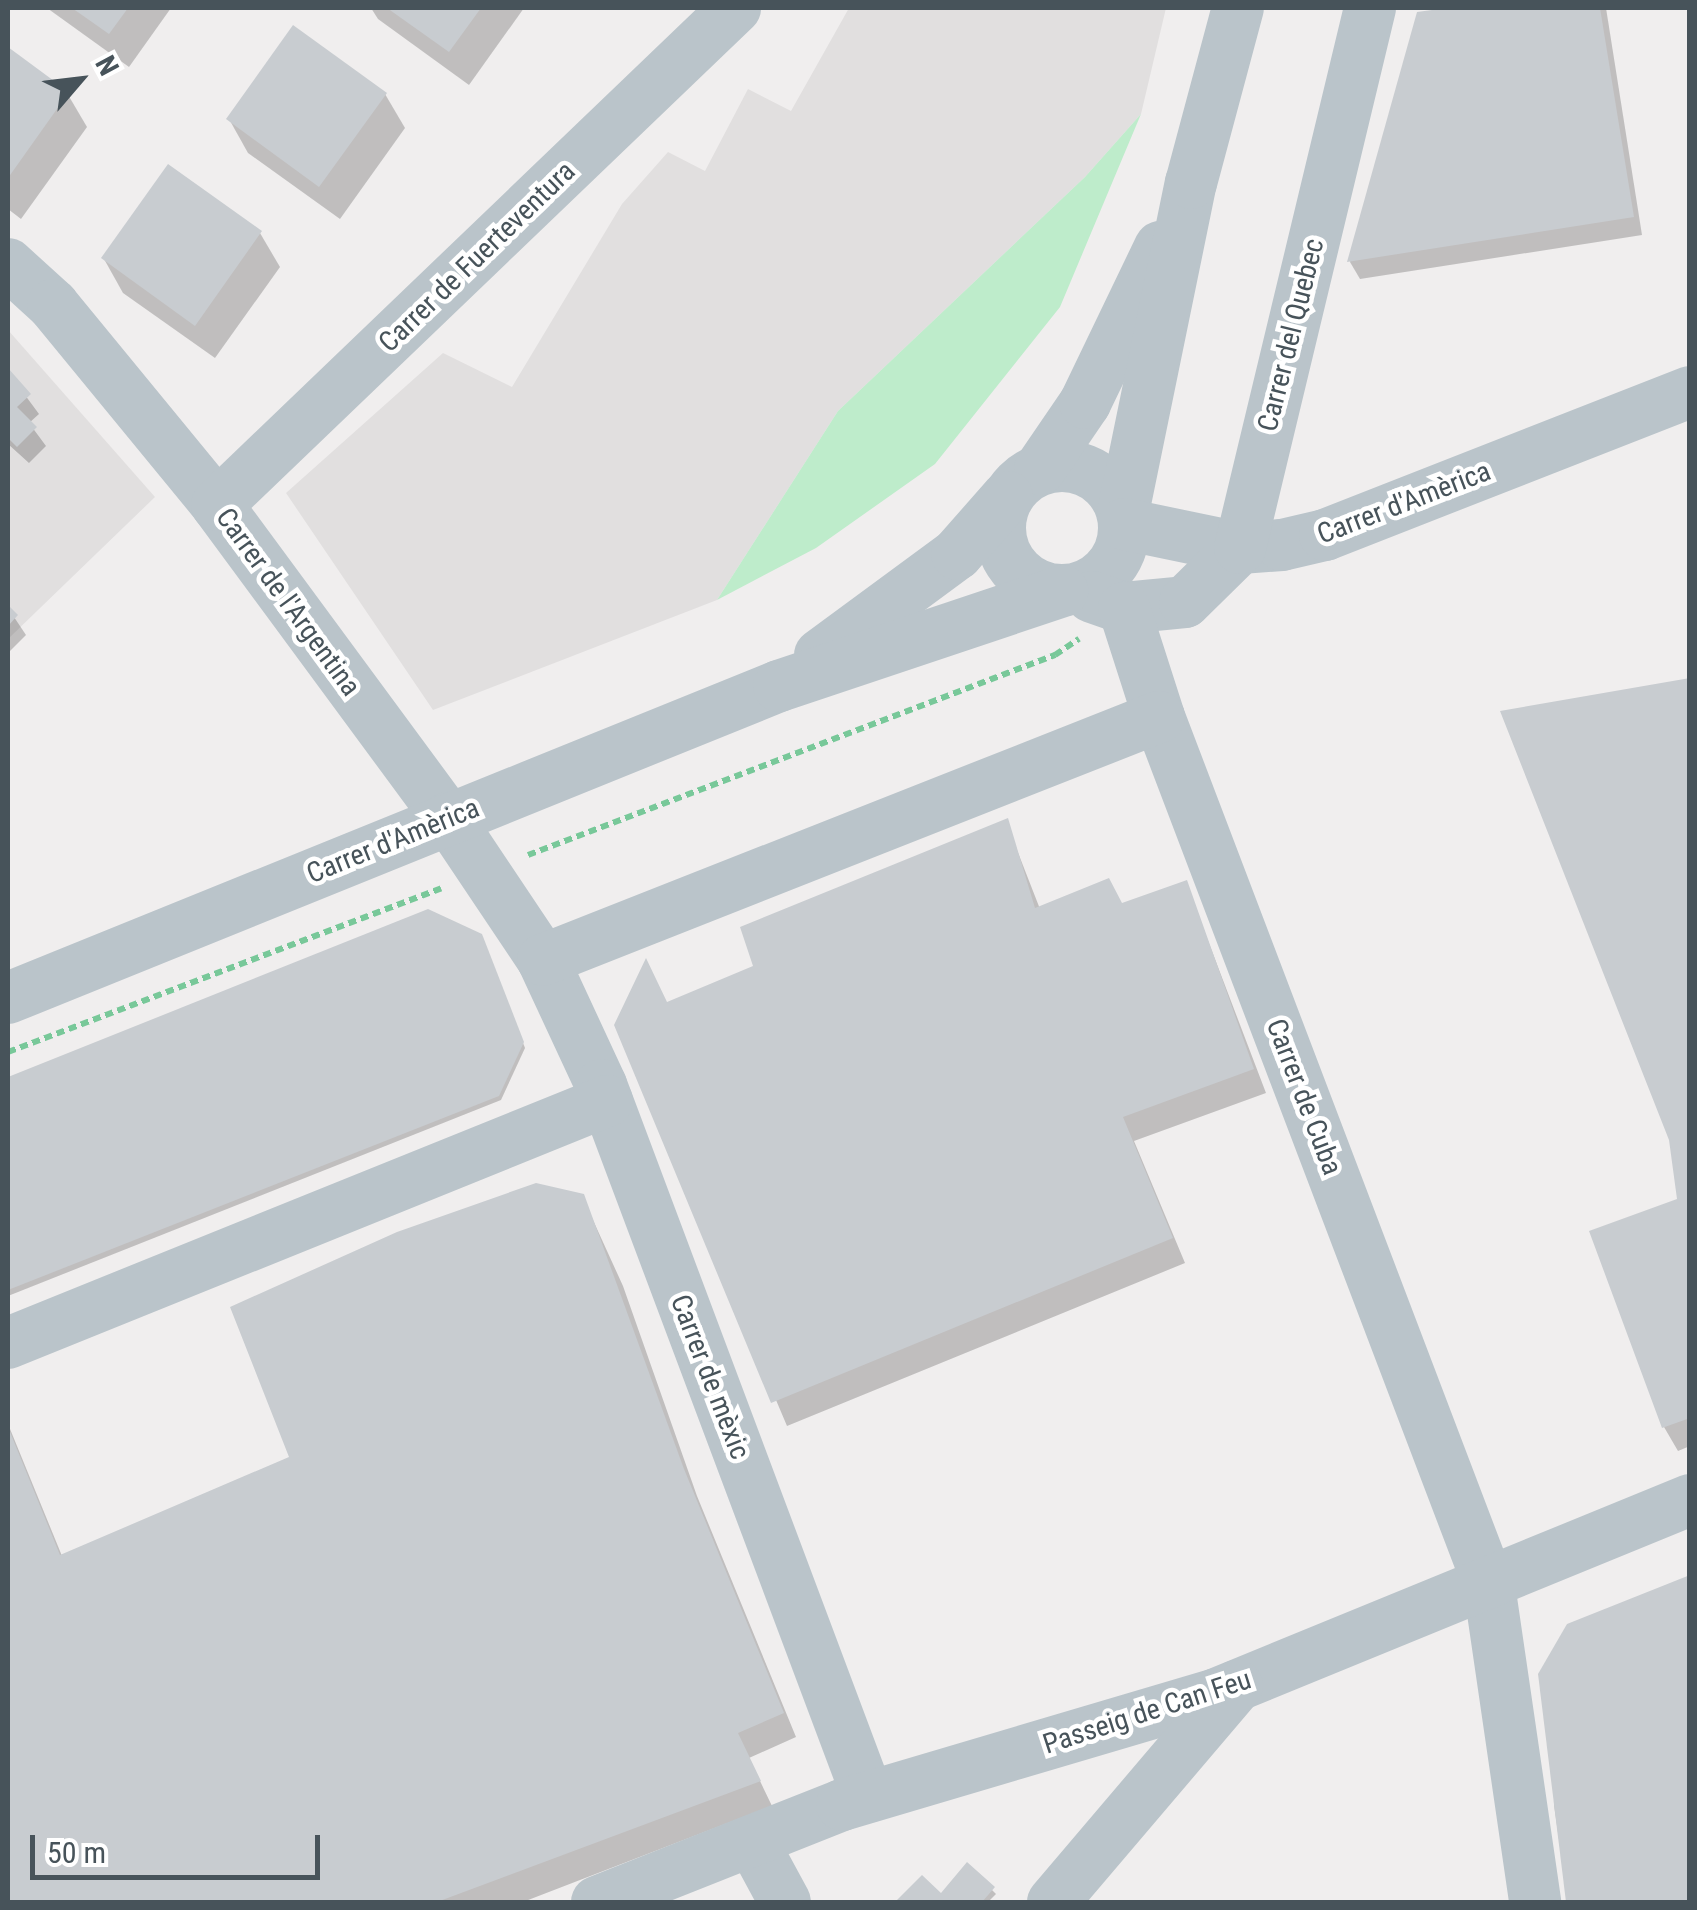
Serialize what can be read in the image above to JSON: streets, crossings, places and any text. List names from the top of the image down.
{
  "streets": {
    "street": [
      "Carrer de Fuerteventura",
      "Carrer del Quebec",
      "Carrer d'Amèrica",
      "Carrer de l'Argentina",
      "Carrer de Cuba",
      "Carrer de mèxic",
      "Passeig de Can Feu"
    ]
  },
  "crossings": [
    ["Carrer de Fuerteventura", "Carrer de l'Argentina"],
    ["Carrer del Quebec", "Carrer d'Amèrica"],
    ["Carrer d'Amèrica", "Carrer de l'Argentina"],
    ["Carrer de l'Argentina", "Carrer de mèxic"],
    ["Carrer de Cuba", "Passeig de Can Feu"],
    ["Carrer de mèxic", "Passeig de Can Feu"]
  ],
  "scale_bar": "50 m",
  "north": "top right"
}
